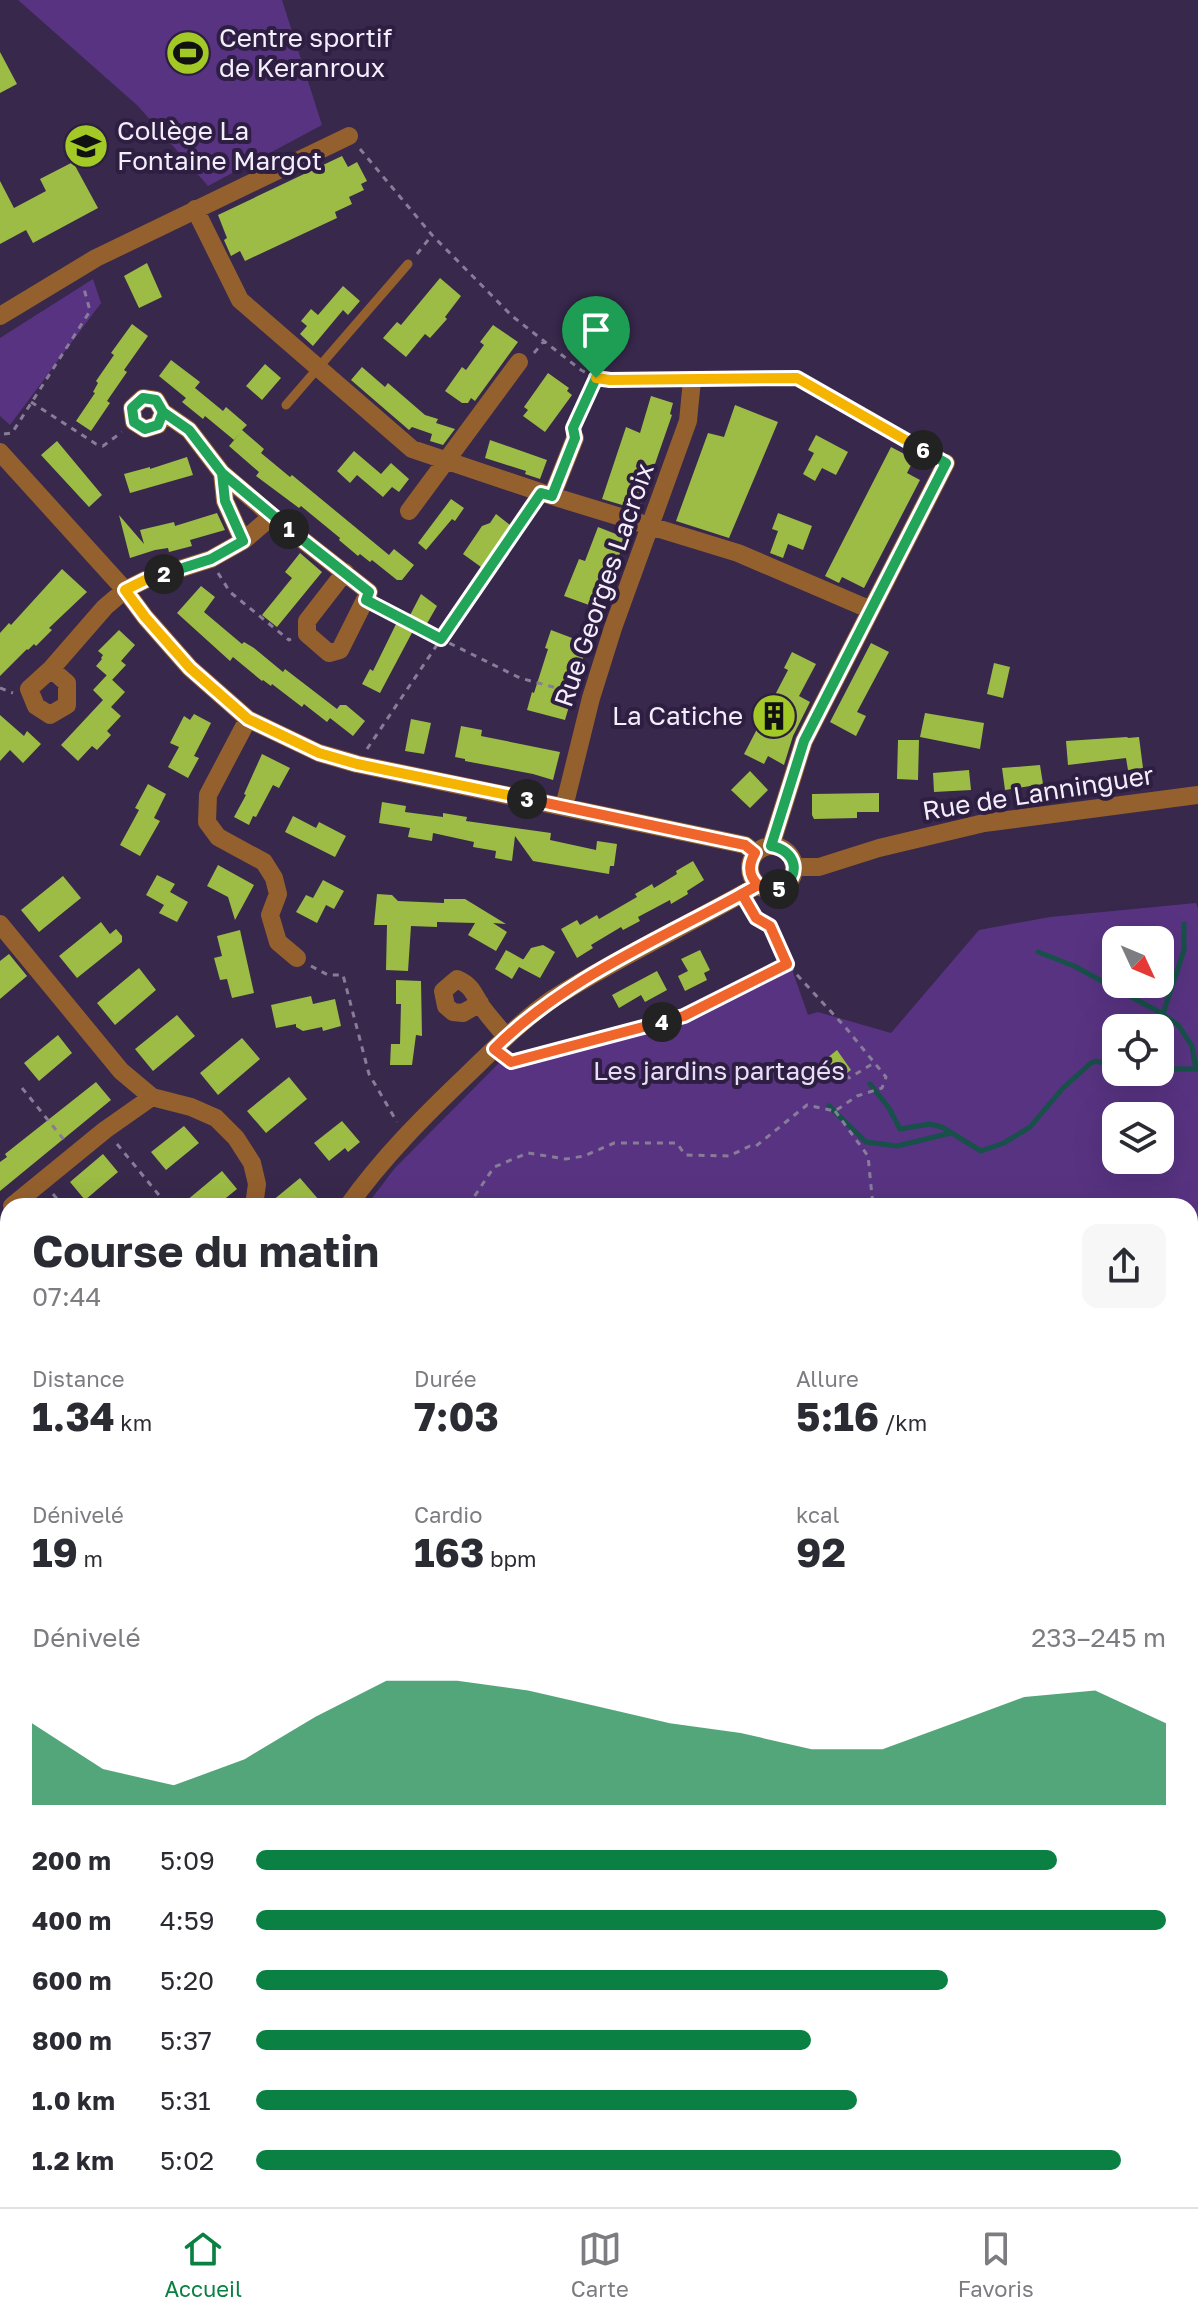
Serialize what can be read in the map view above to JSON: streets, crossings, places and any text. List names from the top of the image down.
{
  "streets": {
    "street": ["Rue Georges Lacroix", "Rue de Lanninguer"]
  },
  "parks": ["Les jardins partagés"],
  "places": {
    "sports": ["Centre sportif de Keranroux"],
    "school or university": ["Collège La Fontaine Margot"],
    "building": ["La Catiche"]
  },
  "north": "bottom right",
  "page": {
    "pins": [
      "6",
      "1",
      "2",
      "3",
      "5",
      "4"
    ],
    "heading": ["Course du matin", "07:44"],
    "stats": [
      ["Distance", "1.34 km"],
      ["Durée", "7:03"],
      ["Allure", "5:16 /km"],
      ["Dénivelé", "19 m"],
      ["Cardio", "163 bpm"],
      ["kcal", "92"]
    ],
    "chart": ["Dénivelé", "233–245 m"],
    "list": [
      {
        "name": "200 m",
        "note": "5:09"
      },
      {
        "name": "400 m",
        "note": "4:59"
      },
      {
        "name": "600 m",
        "note": "5:20"
      },
      {
        "name": "800 m",
        "note": "5:37"
      },
      {
        "name": "1.0 km",
        "note": "5:31"
      },
      {
        "name": "1.2 km",
        "note": "5:02"
      }
    ],
    "tabs": ["Accueil", "Carte", "Favoris"]
  }
}
